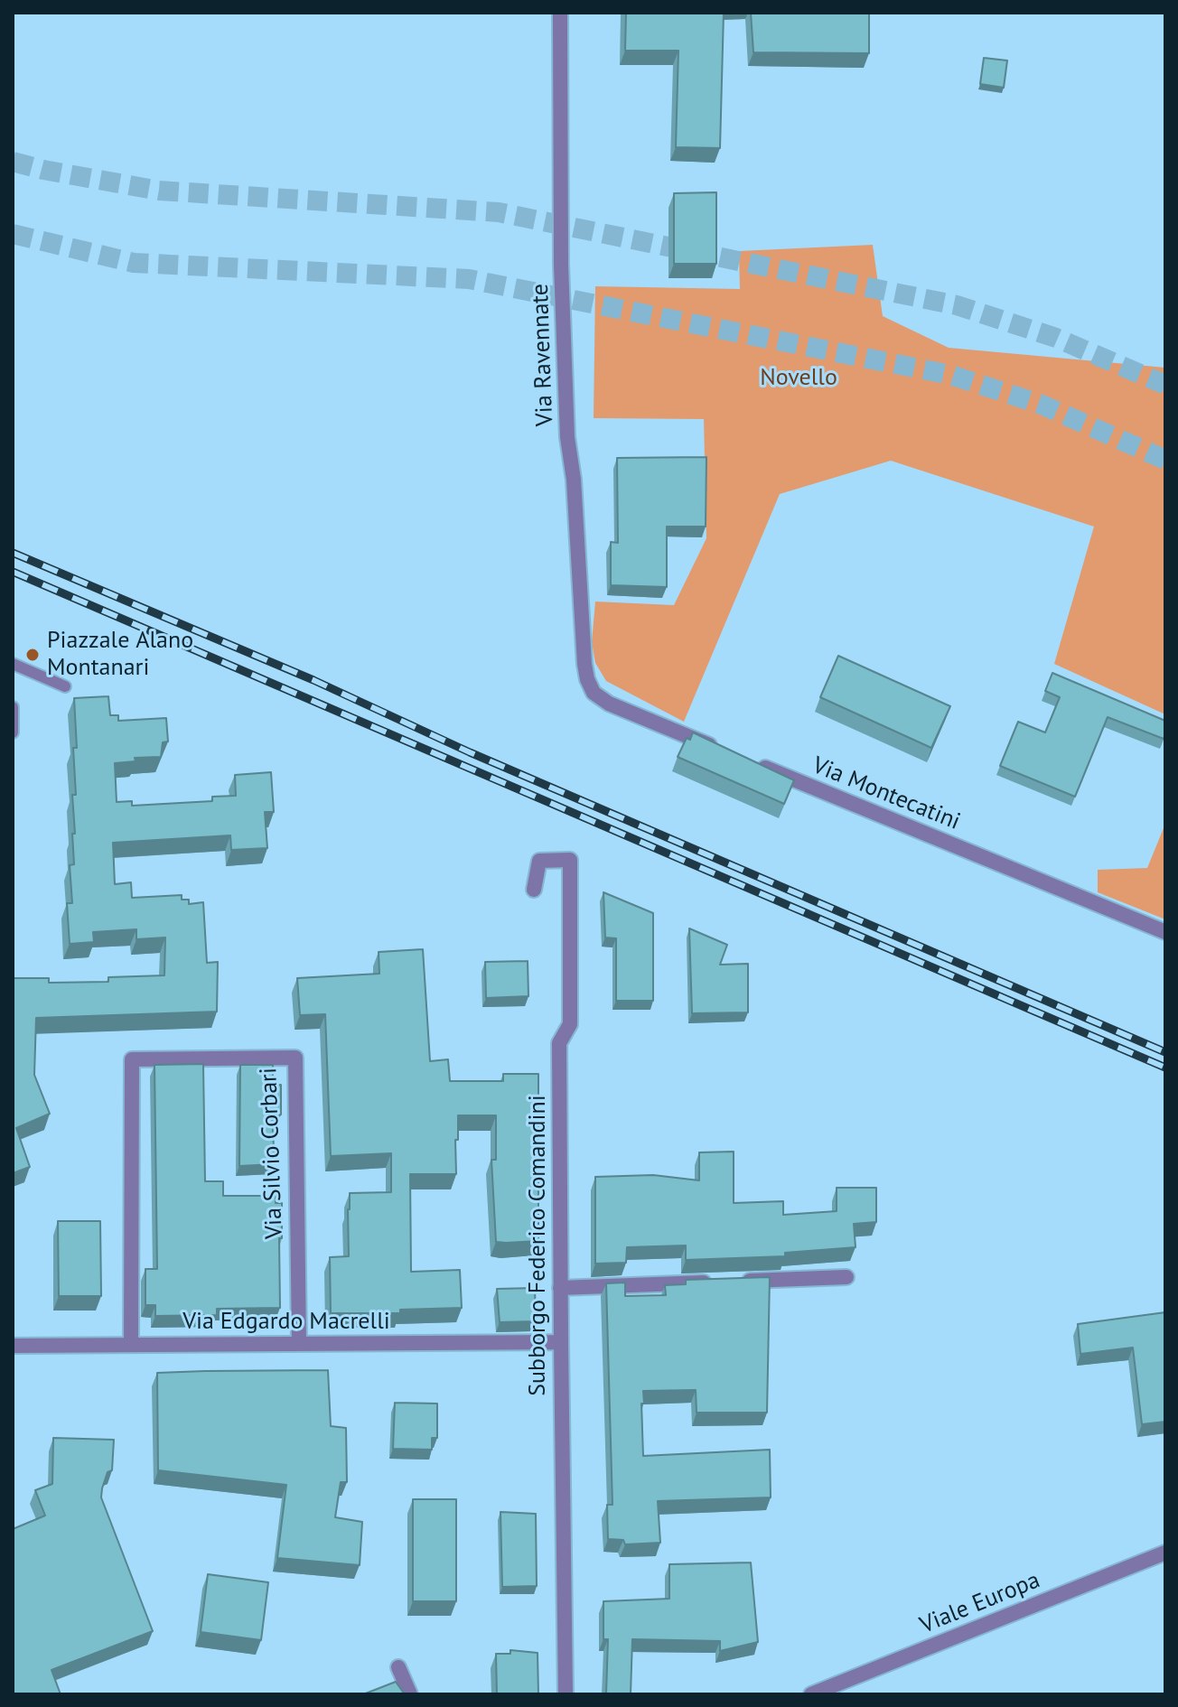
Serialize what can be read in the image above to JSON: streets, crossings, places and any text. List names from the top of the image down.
{
  "streets": {
    "street": [
      "Via Ravennate",
      "Via Montecatini",
      "Via Silvio Corbari",
      "Subborgo Federico Comandini",
      "Via Edgardo Macrelli",
      "Viale Europa"
    ]
  },
  "crossings": [
    ["Via Silvio Corbari", "Via Edgardo Macrelli"],
    ["Subborgo Federico Comandini", "Via Edgardo Macrelli"]
  ],
  "parks": ["Novello"],
  "places": ["Piazzale Alano Montanari"]
}
